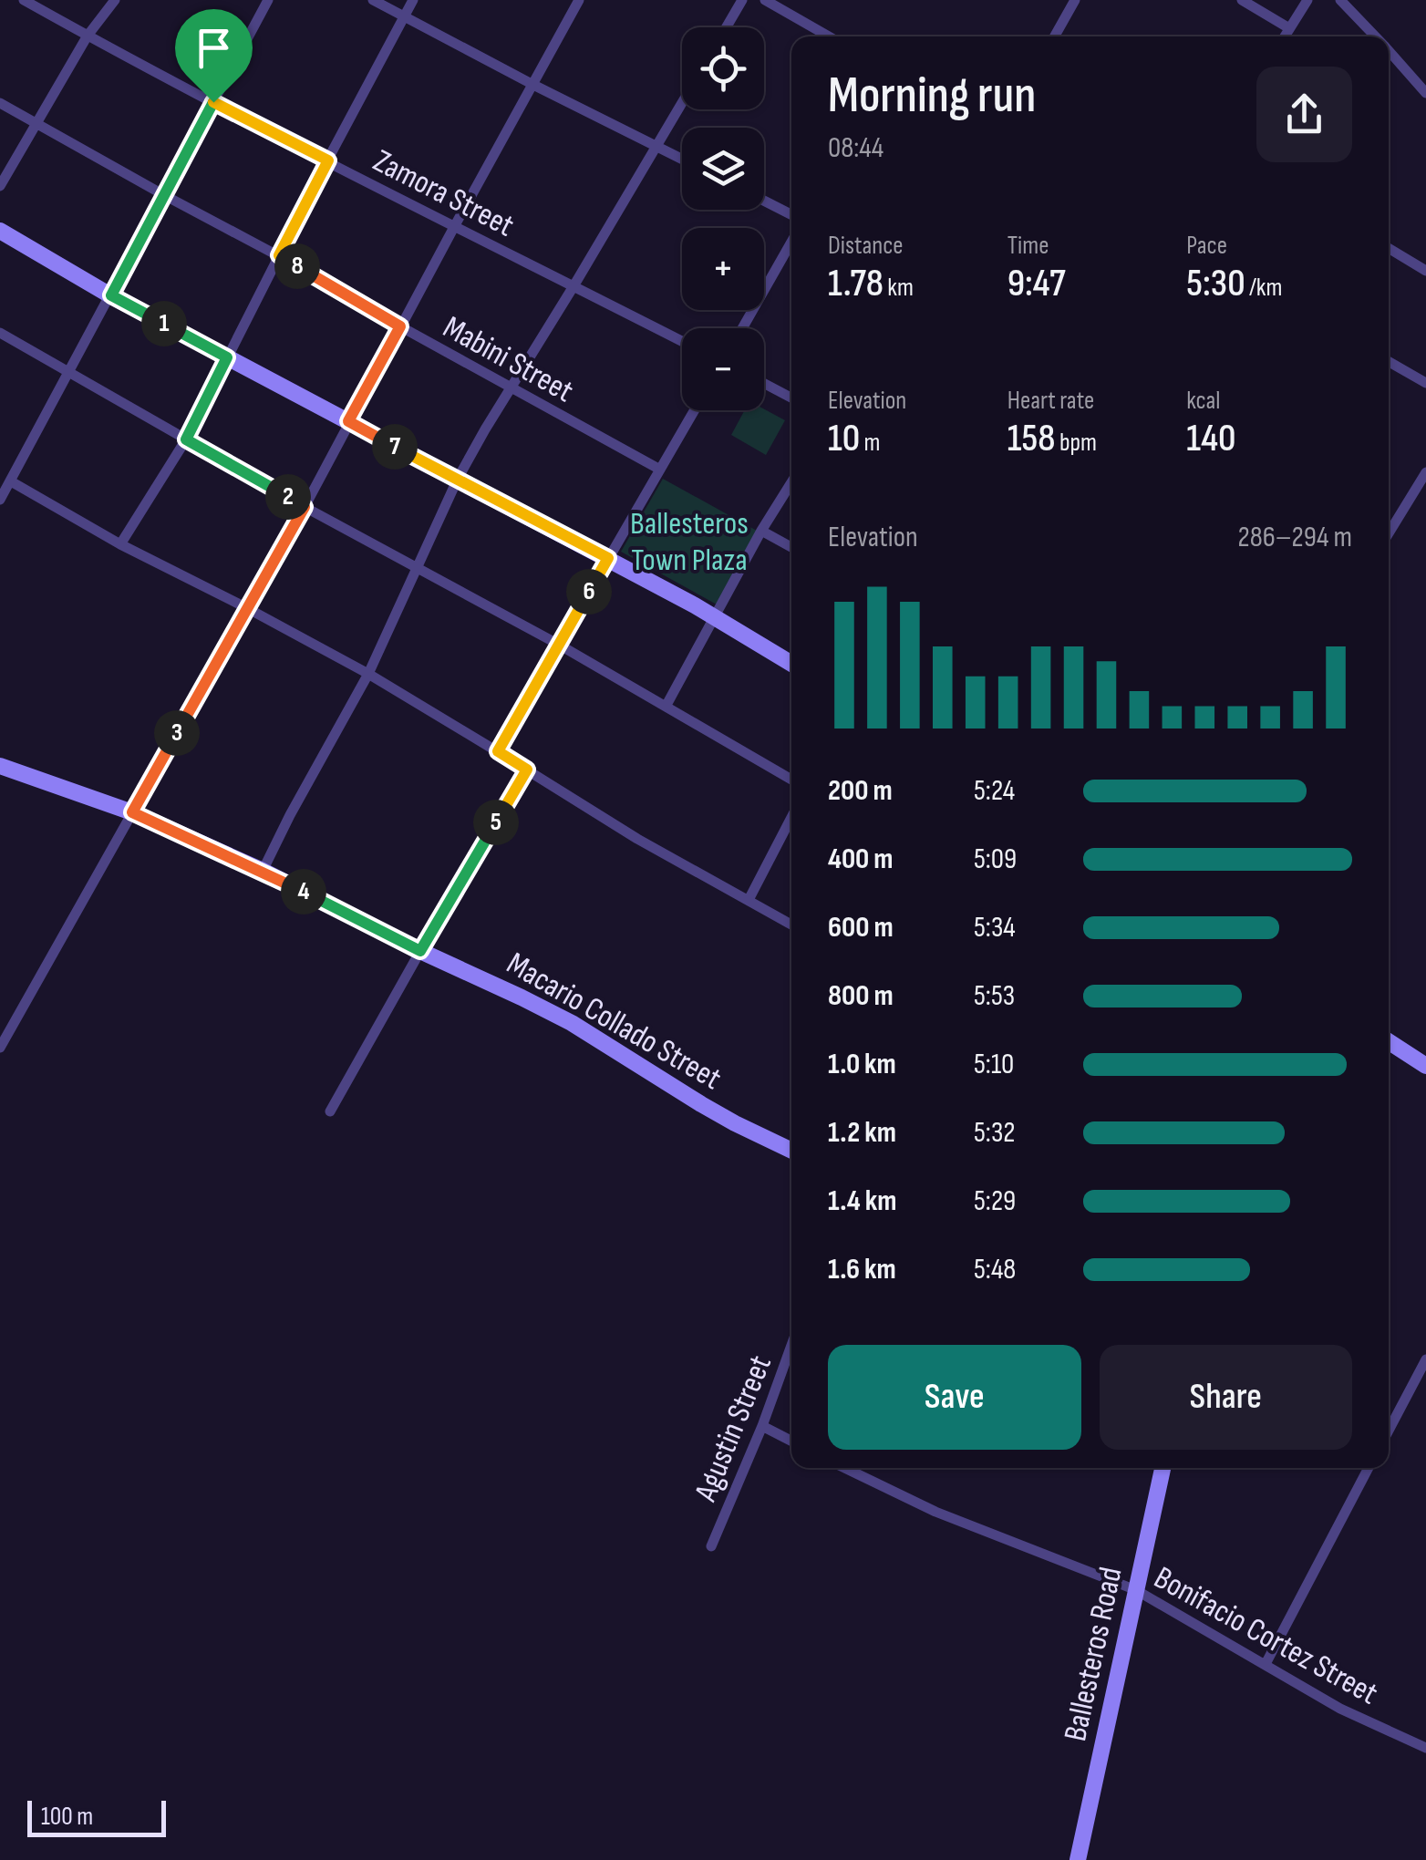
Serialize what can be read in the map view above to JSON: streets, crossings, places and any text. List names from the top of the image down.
{
  "streets": {
    "main road": ["Macario Collado Street", "Ballesteros Road"],
    "street": [
      "Zamora Street",
      "Mabini Street",
      "Agustin Street",
      "Bonifacio Cortez Street"
    ]
  },
  "crossings": [
    ["Bonifacio Cortez Street", "Ballesteros Road"]
  ],
  "parks": ["Ballesteros Town Plaza"],
  "scale_bar": "100 m",
  "page": {
    "map_buttons": ["+", "−"],
    "heading": ["Morning run", "08:44"],
    "stats": [
      ["Distance", "1.78 km"],
      ["Time", "9:47"],
      ["Pace", "5:30 /km"],
      ["Elevation", "10 m"],
      ["Heart rate", "158 bpm"],
      ["kcal", "140"]
    ],
    "pins": [
      "8",
      "1",
      "7",
      "2",
      "6",
      "3",
      "5",
      "4"
    ],
    "chart": ["Elevation", "286–294 m"],
    "list": [
      {
        "name": "200 m",
        "note": "5:24"
      },
      {
        "name": "400 m",
        "note": "5:09"
      },
      {
        "name": "600 m",
        "note": "5:34"
      },
      {
        "name": "800 m",
        "note": "5:53"
      },
      {
        "name": "1.0 km",
        "note": "5:10"
      },
      {
        "name": "1.2 km",
        "note": "5:32"
      },
      {
        "name": "1.4 km",
        "note": "5:29"
      },
      {
        "name": "1.6 km",
        "note": "5:48"
      }
    ],
    "buttons": ["Save", "Share"],
    "scale": "100 m"
  }
}
